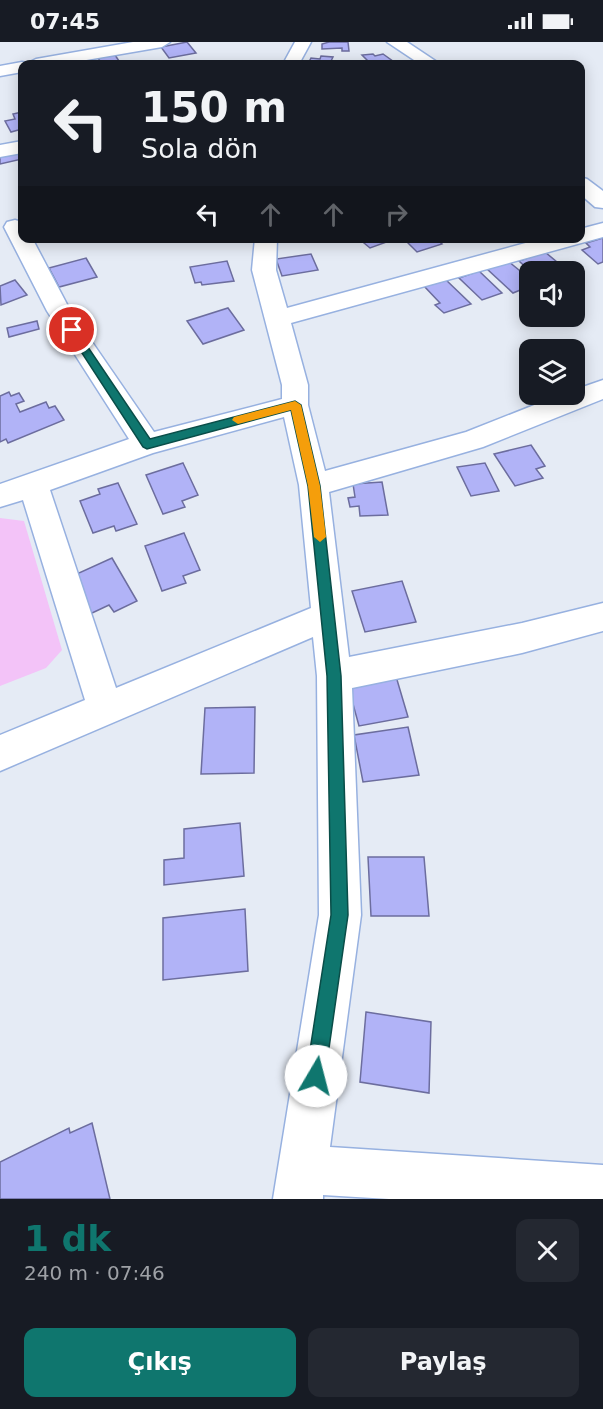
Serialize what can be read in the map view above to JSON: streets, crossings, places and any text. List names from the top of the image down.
{
  "page": {
    "status": "07:45",
    "turn": ["150 m", "Sola dön"],
    "heading": ["1 dk", "240 m · 07:46"],
    "buttons": ["Çıkış", "Paylaş"]
  }
}
